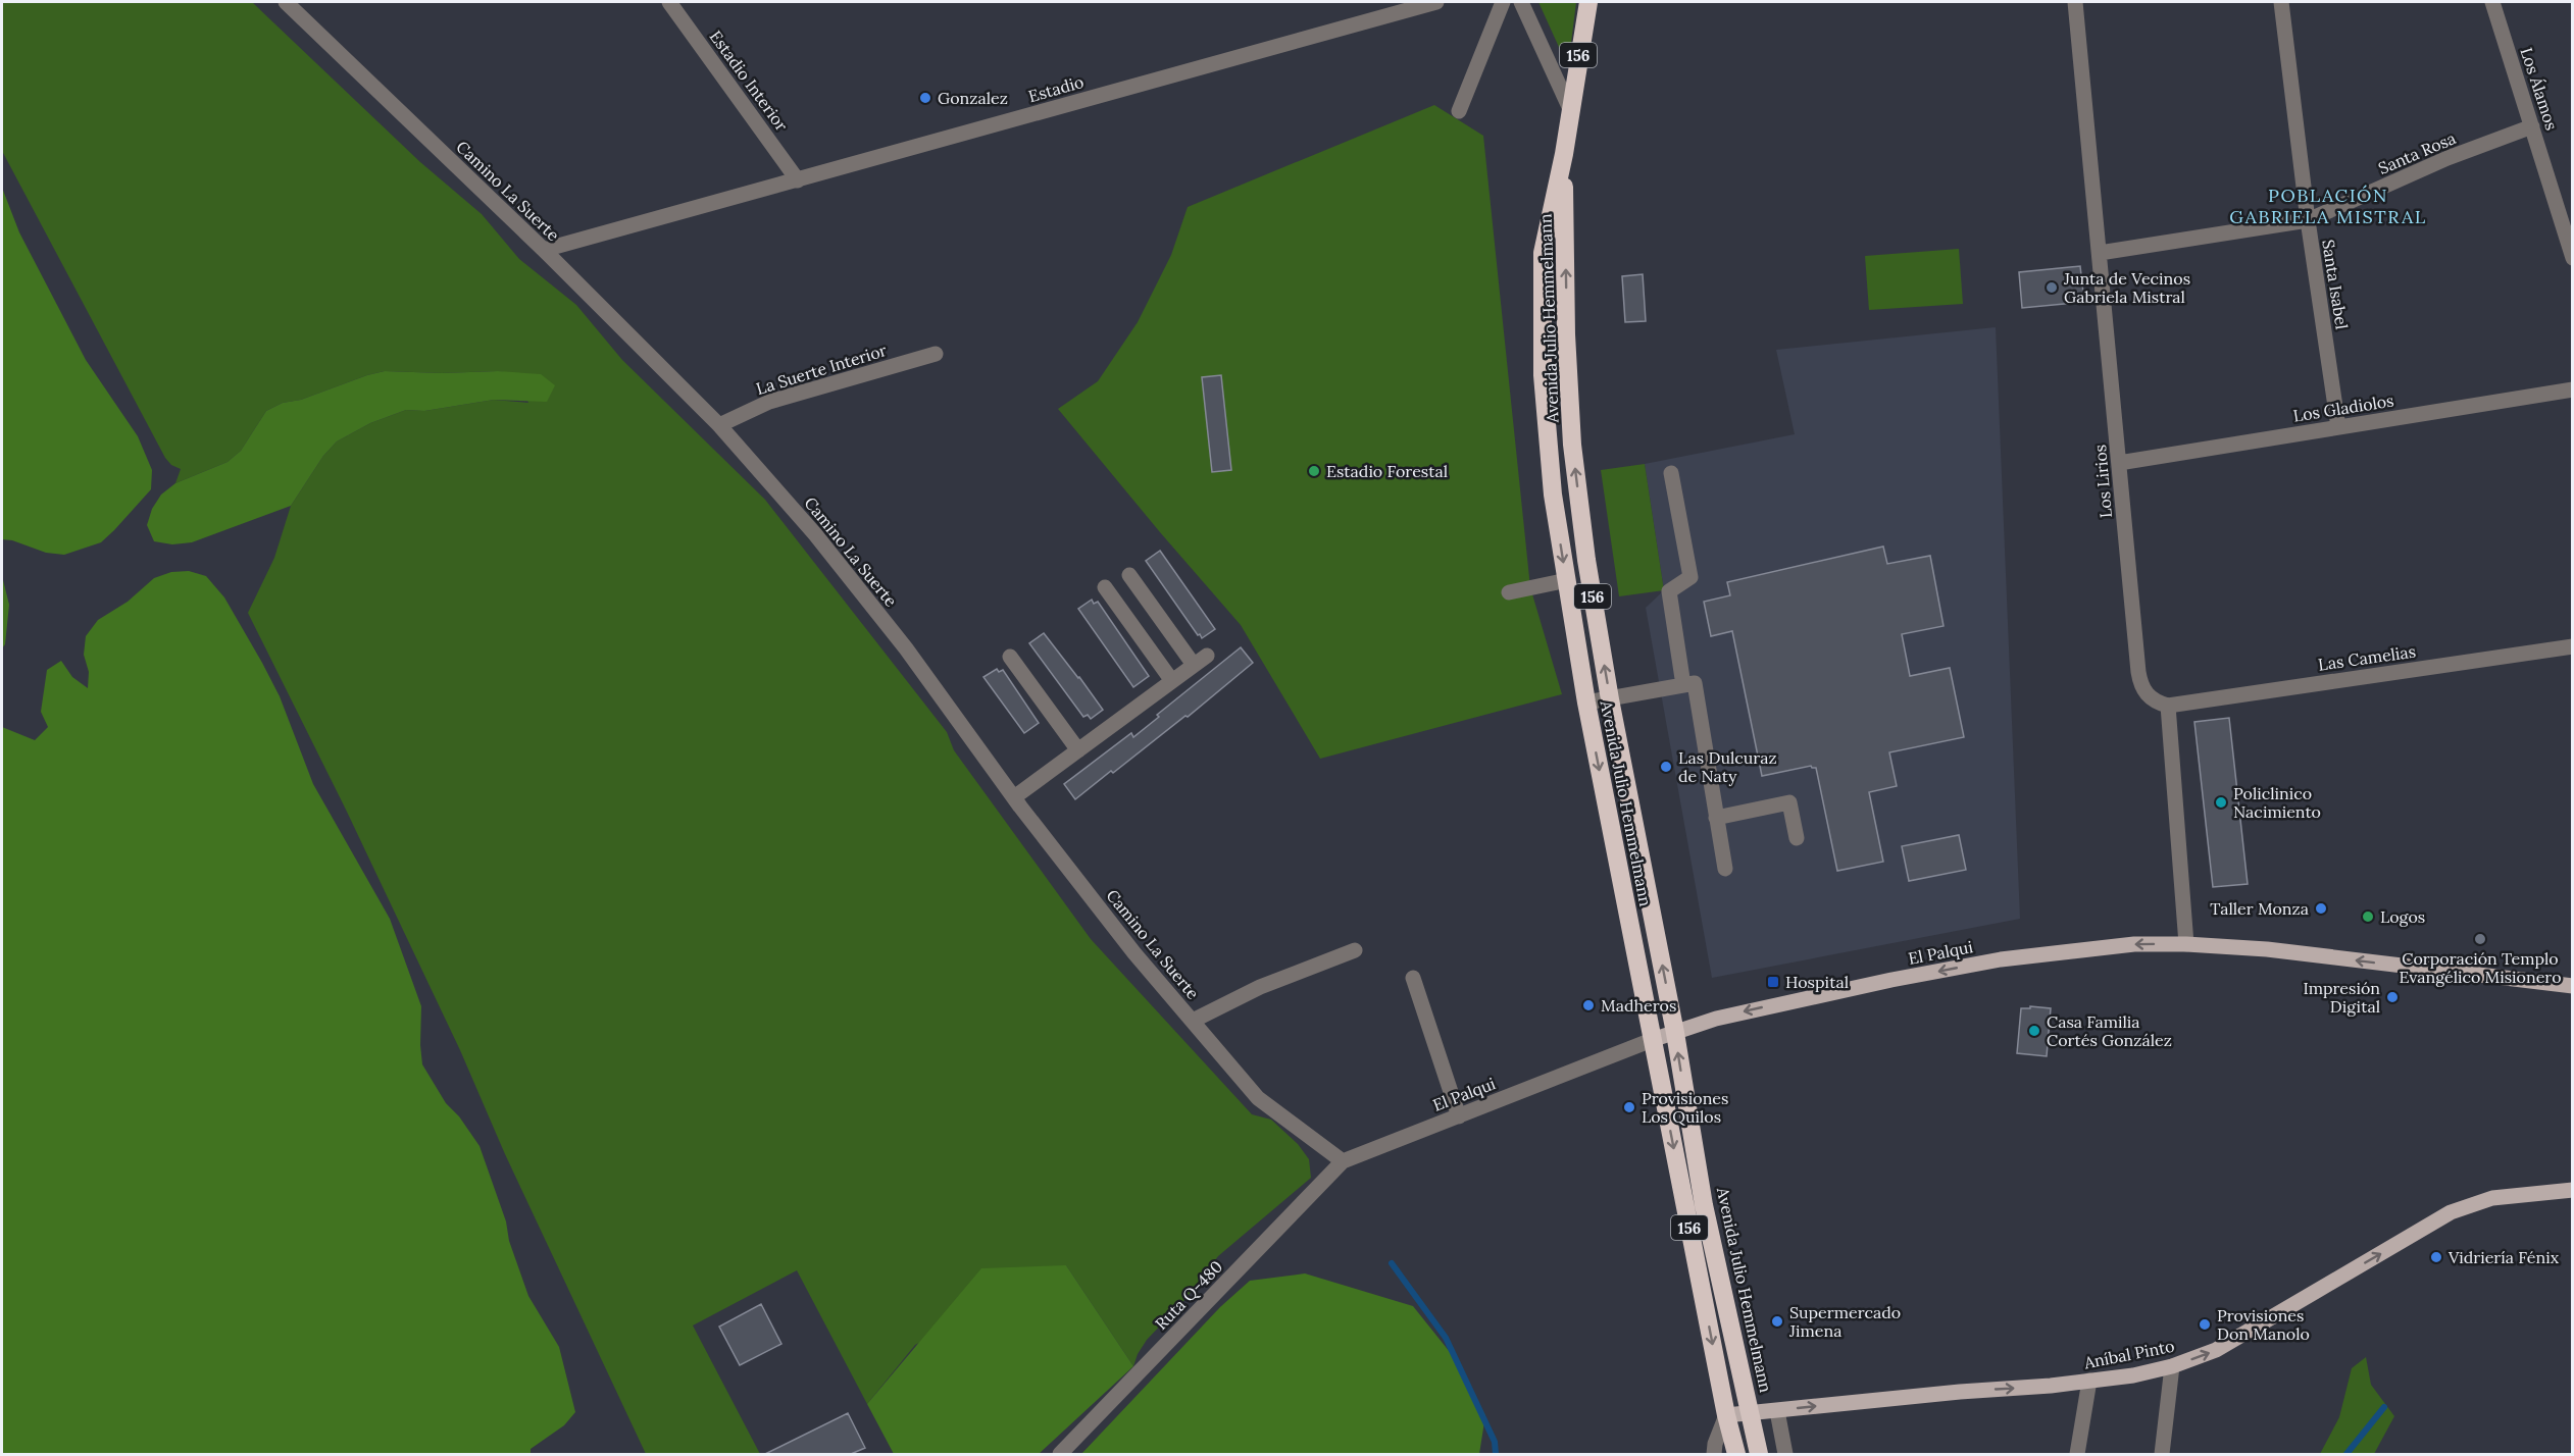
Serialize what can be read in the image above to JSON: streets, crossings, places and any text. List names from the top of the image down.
{
  "streets": {
    "highway": ["156", "Avenida Julio Hemmelmann"],
    "main road": ["El Palqui", "Aníbal Pinto"],
    "street": [
      "Estadio Interior",
      "Estadio",
      "Los Álamos",
      "Santa Rosa",
      "Camino La Suerte",
      "Santa Isabel",
      "La Suerte Interior",
      "Los Gladiolos",
      "Los Lirios",
      "Las Camelias",
      "Ruta Q-480"
    ]
  },
  "crossings": [
    ["Estadio Interior", "Estadio"],
    ["Estadio", "Camino La Suerte"],
    ["Los Álamos", "Santa Rosa"],
    ["Santa Rosa", "Santa Isabel"],
    ["Santa Rosa", "Los Lirios"],
    ["Camino La Suerte", "La Suerte Interior"],
    ["Camino La Suerte", "El Palqui"],
    ["Camino La Suerte", "Ruta Q-480"],
    ["Santa Isabel", "Los Gladiolos"],
    ["Avenida Julio Hemmelmann", "El Palqui"],
    ["Avenida Julio Hemmelmann", "Aníbal Pinto"],
    ["Los Gladiolos", "Los Lirios"],
    ["Los Lirios", "Las Camelias"],
    ["El Palqui", "Ruta Q-480"]
  ],
  "one_way": ["El Palqui", "Aníbal Pinto"],
  "districts": ["POBLACIÓN GABRIELA MISTRAL"],
  "places": {
    "other": [
      "Gonzalez",
      "Junta de Vecinos Gabriela Mistral",
      "Estadio Forestal",
      "Las Dulcuraz de Naty",
      "Policlinico Nacimiento",
      "Taller Monza",
      "Logos",
      "Corporación Templo Evangélico Misionero",
      "Impresión Digital",
      "Madheros",
      "Casa Familia Cortés González",
      "Provisiones Los Quilos",
      "Vidriería Fénix",
      "Supermercado Jimena",
      "Provisiones Don Manolo"
    ],
    "transit": ["Hospital"]
  }
}
